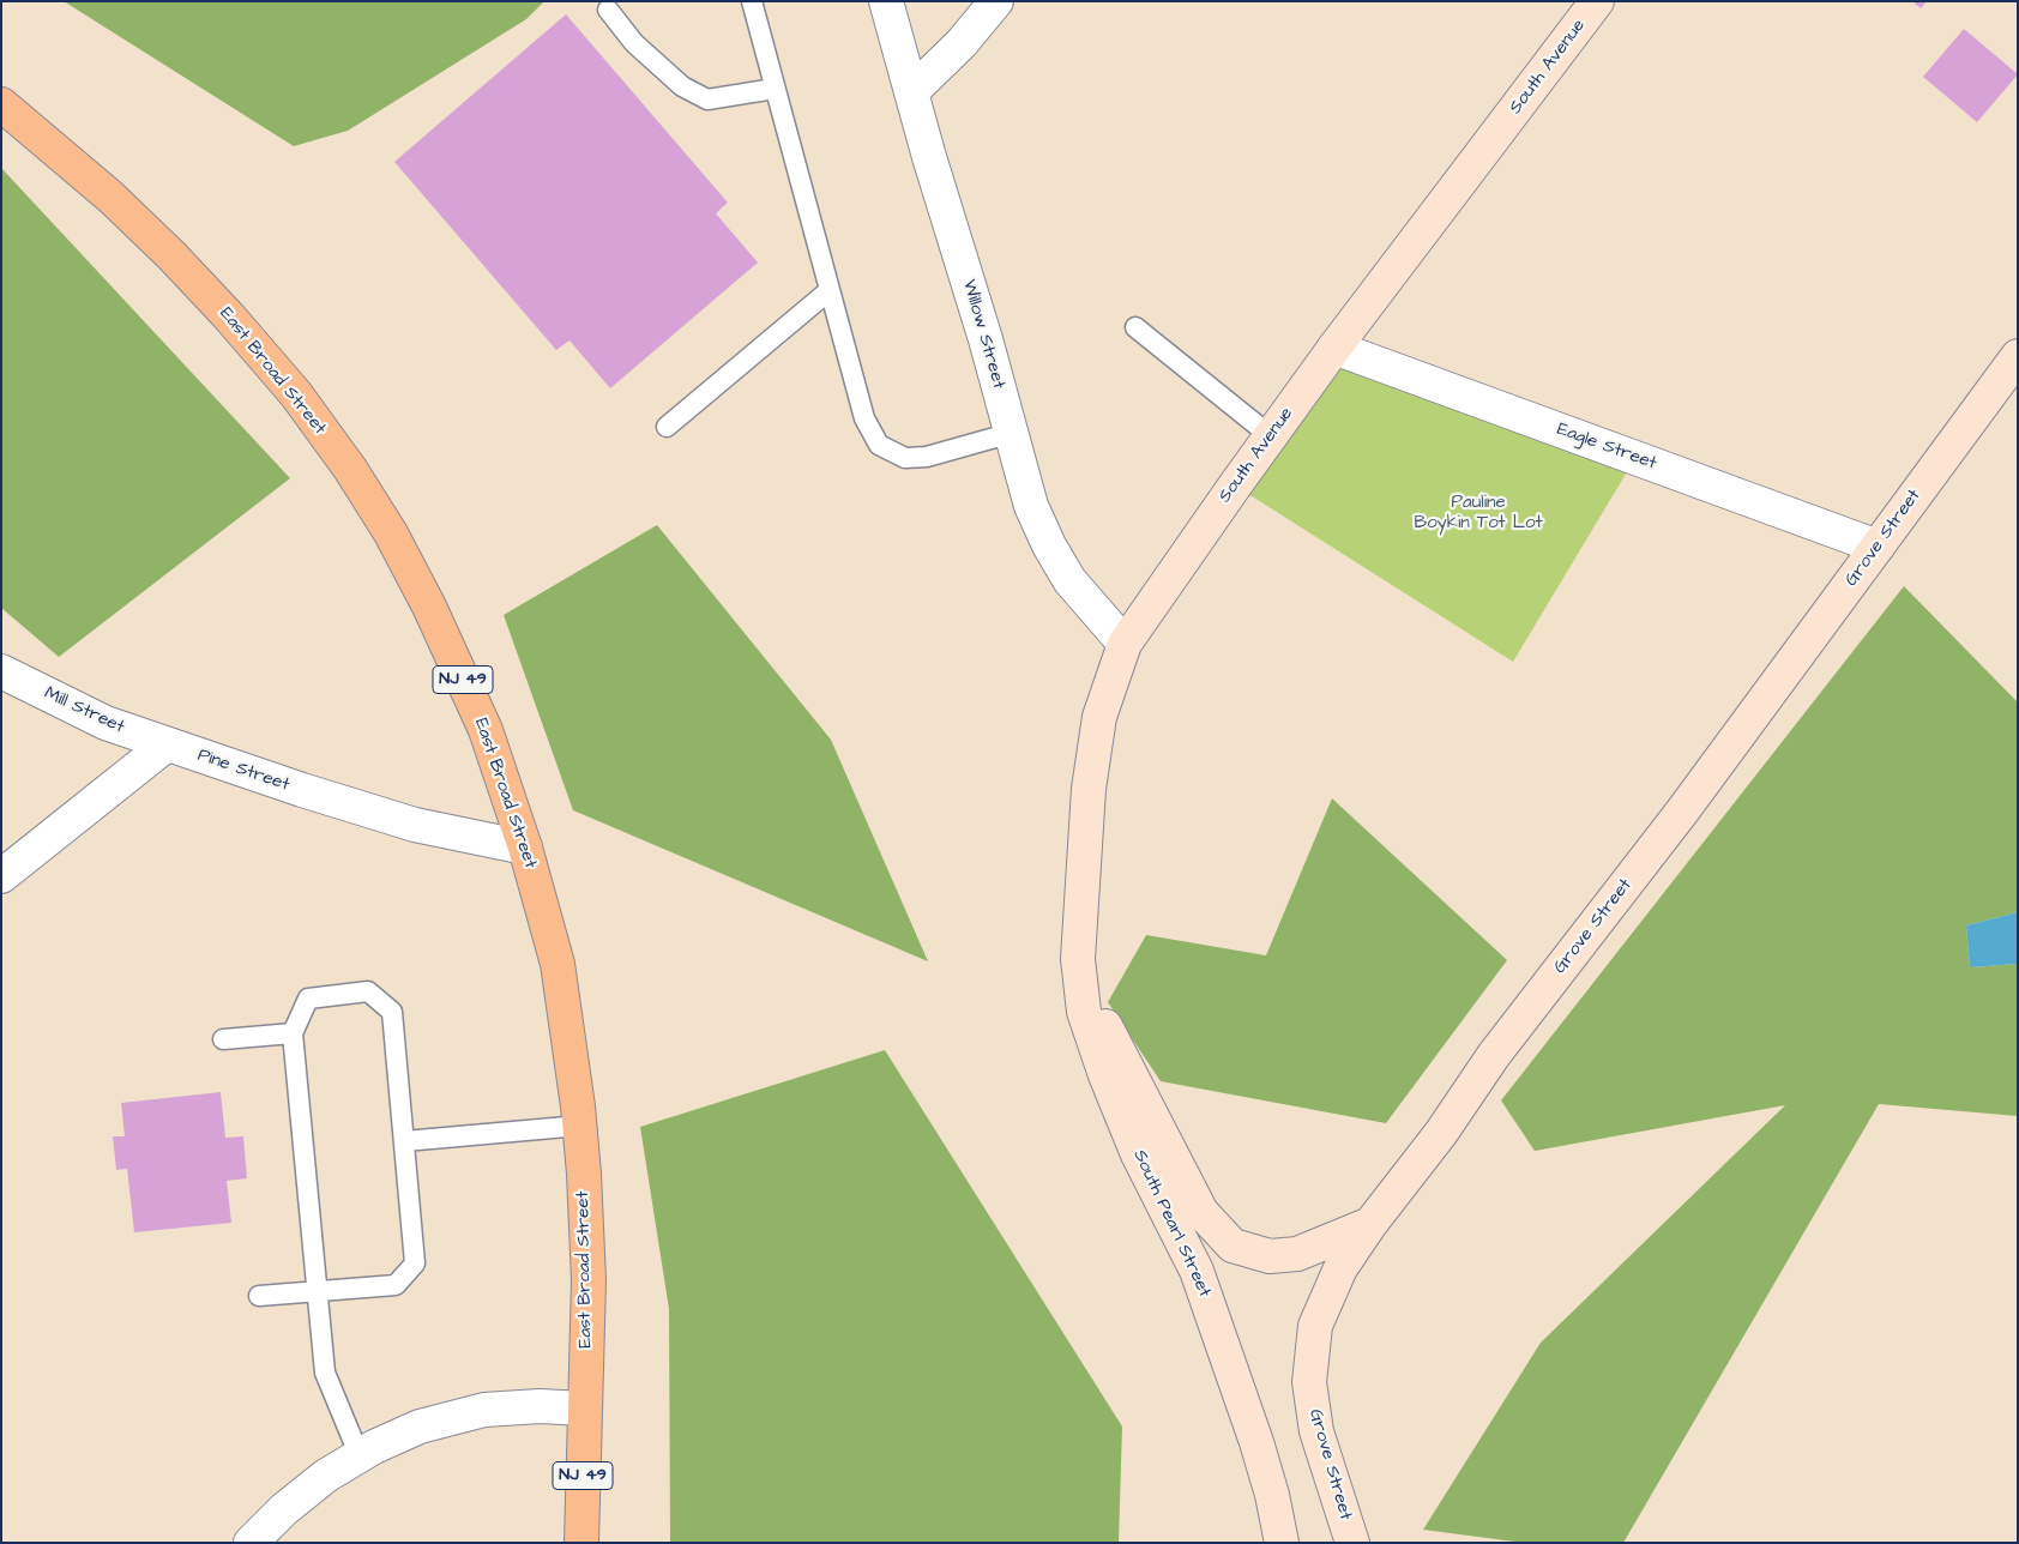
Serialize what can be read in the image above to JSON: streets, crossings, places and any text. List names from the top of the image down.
{
  "streets": {
    "highway": ["East Broad Street", "NJ 49"],
    "main road": ["South Avenue", "Grove Street", "South Pearl Street"],
    "street": [
      "Willow Street",
      "Eagle Street",
      "Mill Street",
      "Pine Street"
    ]
  },
  "crossings": [
    ["South Avenue", "Willow Street"],
    ["South Avenue", "Eagle Street"],
    ["South Avenue", "South Pearl Street"],
    ["East Broad Street", "Pine Street"],
    ["Eagle Street", "Grove Street"],
    ["Mill Street", "Pine Street"]
  ],
  "parks": ["Pauline Boykin Tot Lot"]
}
